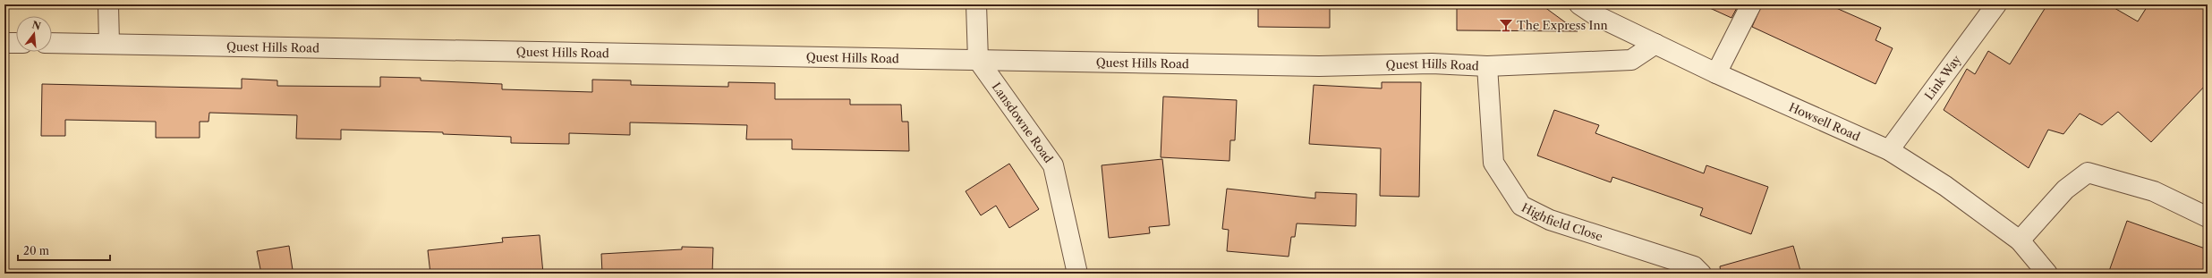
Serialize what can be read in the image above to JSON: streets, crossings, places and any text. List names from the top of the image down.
{
  "streets": {
    "street": [
      "Quest Hills Road",
      "Link Way",
      "Howsell Road",
      "Lansdowne Road",
      "Highfield Close"
    ]
  },
  "crossings": [
    ["Quest Hills Road", "Howsell Road"],
    ["Quest Hills Road", "Lansdowne Road"],
    ["Quest Hills Road", "Highfield Close"],
    ["Link Way", "Howsell Road"]
  ],
  "places": {
    "bar": ["The Express Inn"]
  },
  "scale_bar": "20 m",
  "north": "top"
}
